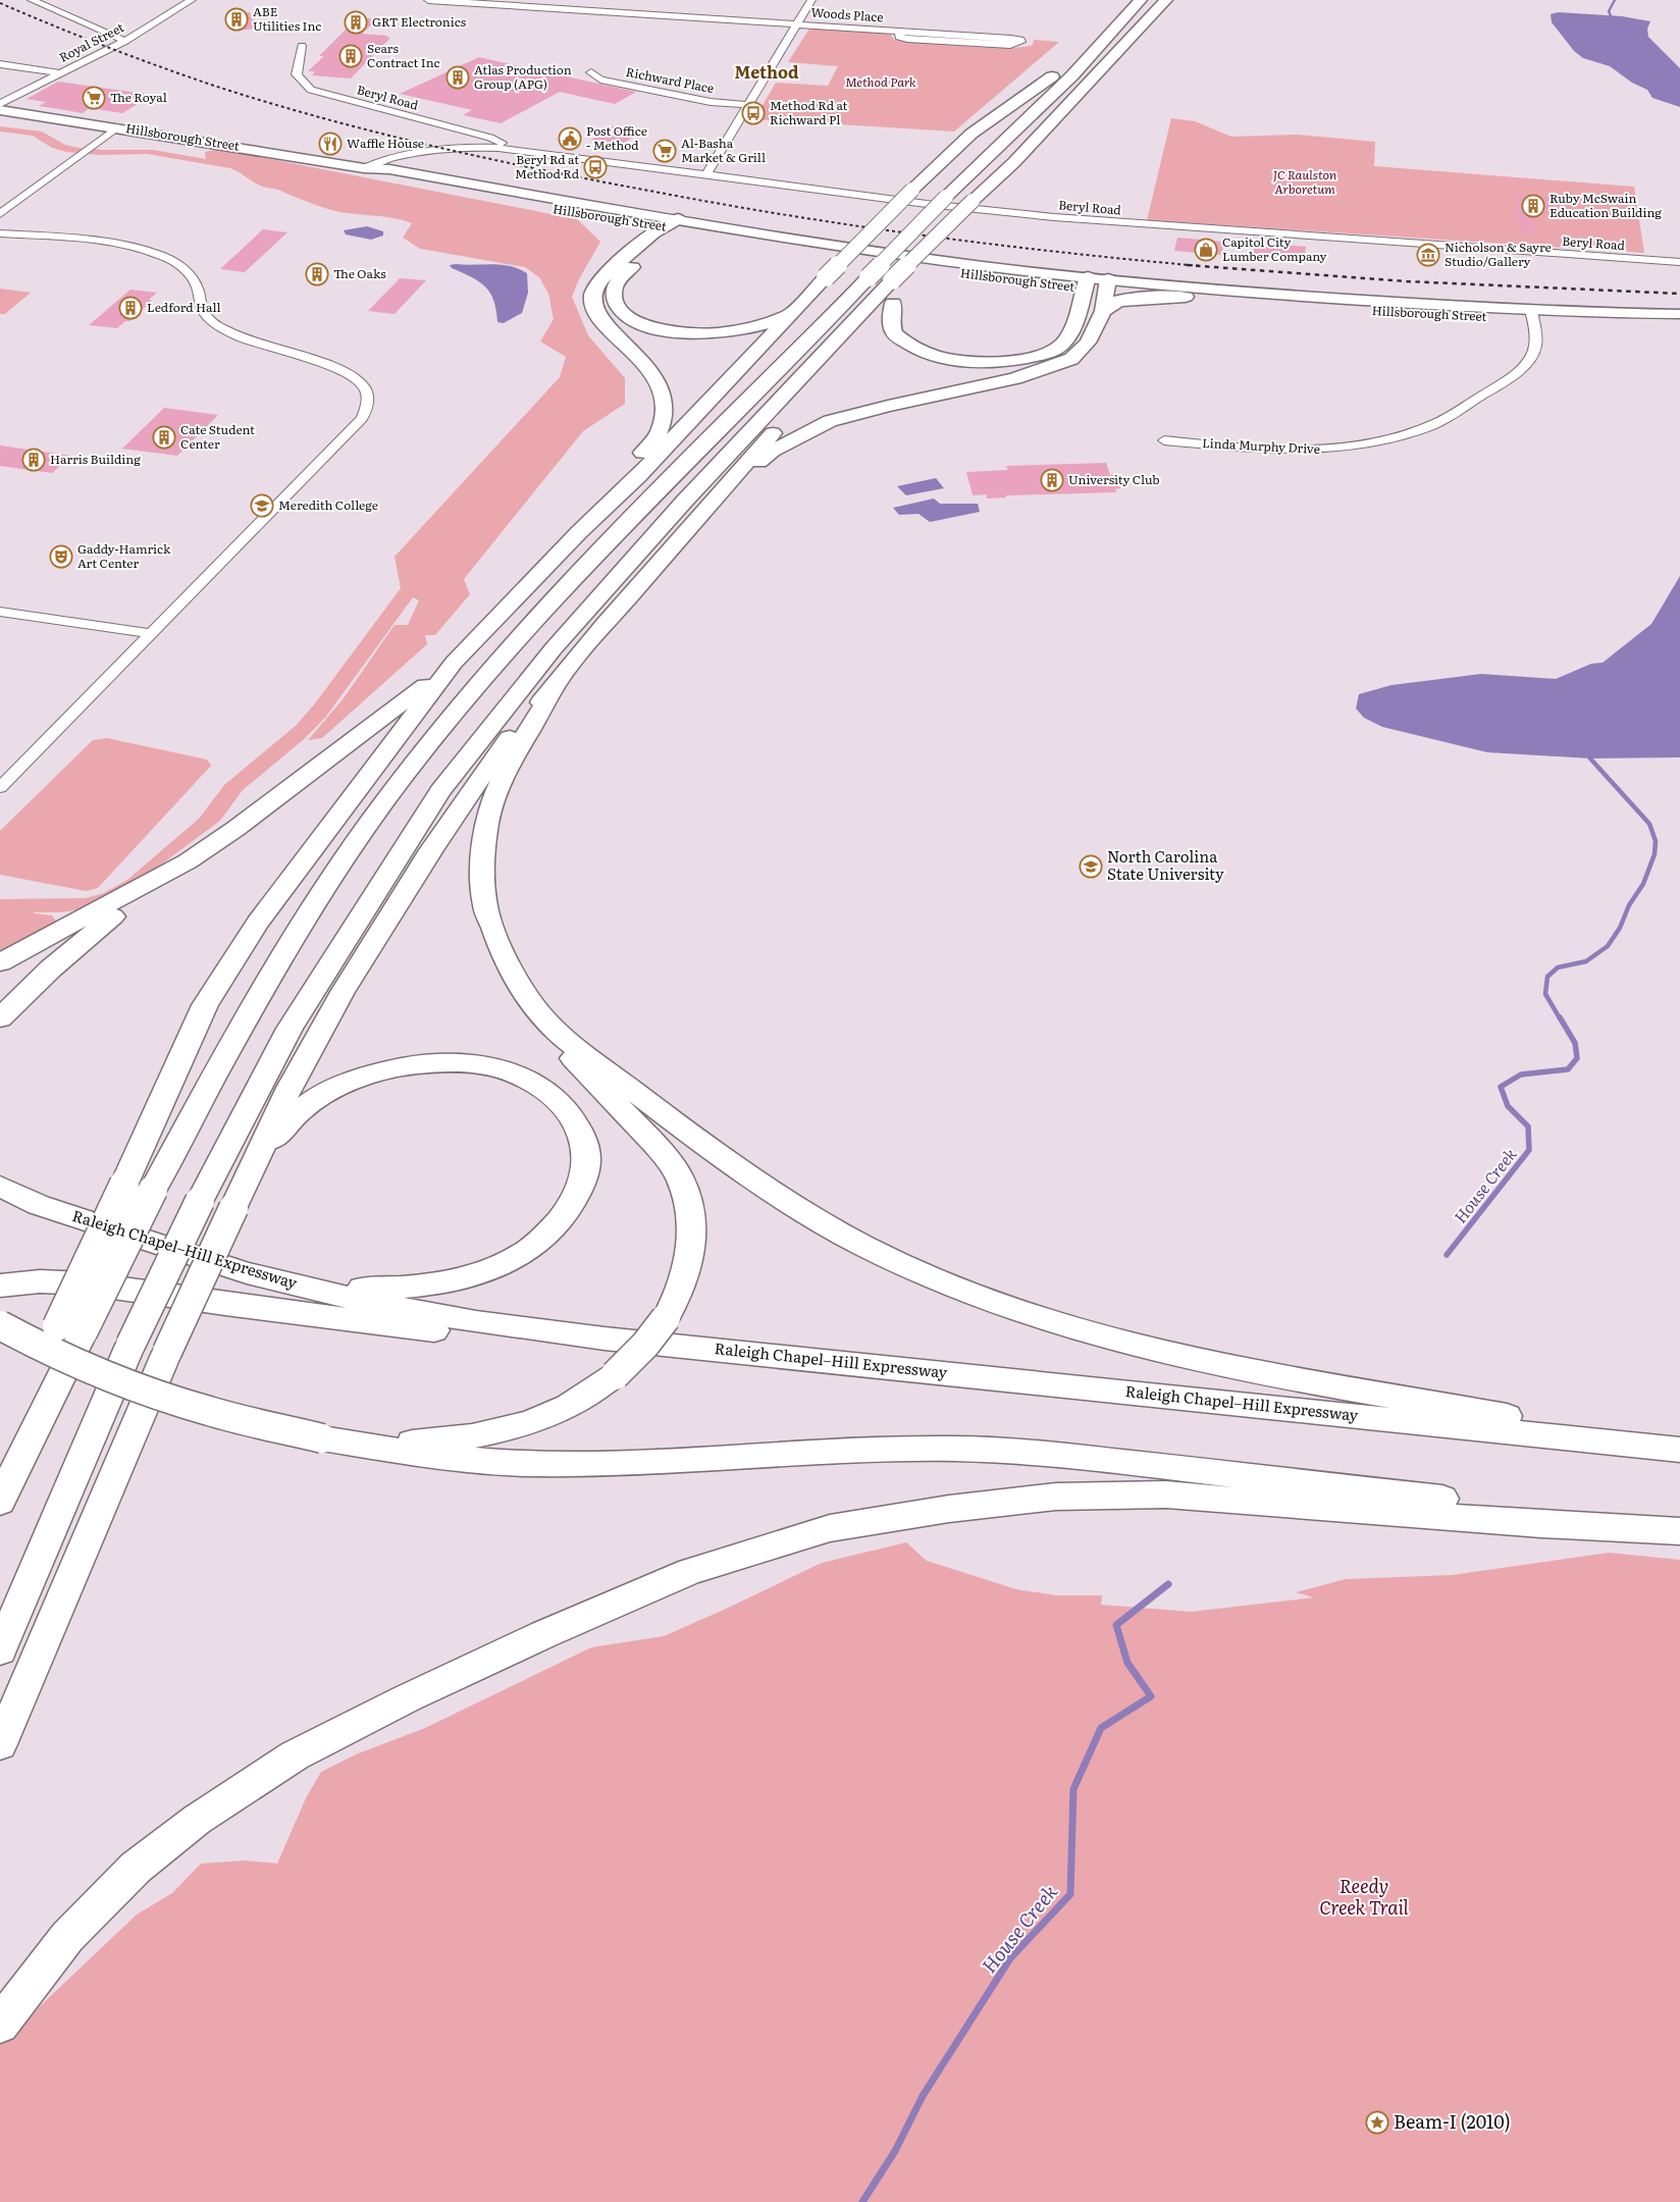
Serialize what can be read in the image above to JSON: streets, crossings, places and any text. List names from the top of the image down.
{
  "streets": {
    "highway": ["Raleigh Chapel–Hill Expressway"],
    "main road": ["Hillsborough Street"],
    "street": [
      "Woods Place",
      "Royal Street",
      "Richward Place",
      "Beryl Road",
      "Linda Murphy Drive"
    ]
  },
  "crossings": [
    ["Beryl Road", "Hillsborough Street"],
    ["Hillsborough Street", "Linda Murphy Drive"]
  ],
  "districts": ["Method"],
  "water": ["House Creek"],
  "parks": ["Method Park", "JC Raulston Arboretum", "Reedy Creek Trail"],
  "places": {
    "building": [
      "ABE Utilities Inc",
      "GRT Electronics",
      "Sears Contract Inc",
      "Atlas Production Group (APG)",
      "Ruby McSwain Education Building",
      "The Oaks",
      "Ledford Hall",
      "Cate Student Center",
      "Harris Building",
      "University Club"
    ],
    "supermarket": ["The Royal", "Al-Basha Market & Grill"],
    "bus stop": ["Method Rd at Richward Pl", "Beryl Rd at Method Rd"],
    "public building": ["Post Office - Method"],
    "restaurant": ["Waffle House"],
    "shop": ["Capitol City Lumber Company"],
    "museum": ["Nicholson & Sayre Studio/Gallery"],
    "school or university": ["Meredith College", "North Carolina State University"],
    "theatre": ["Gaddy-Hamrick Art Center"],
    "place": ["Beam-I (2010)"]
  }
}
